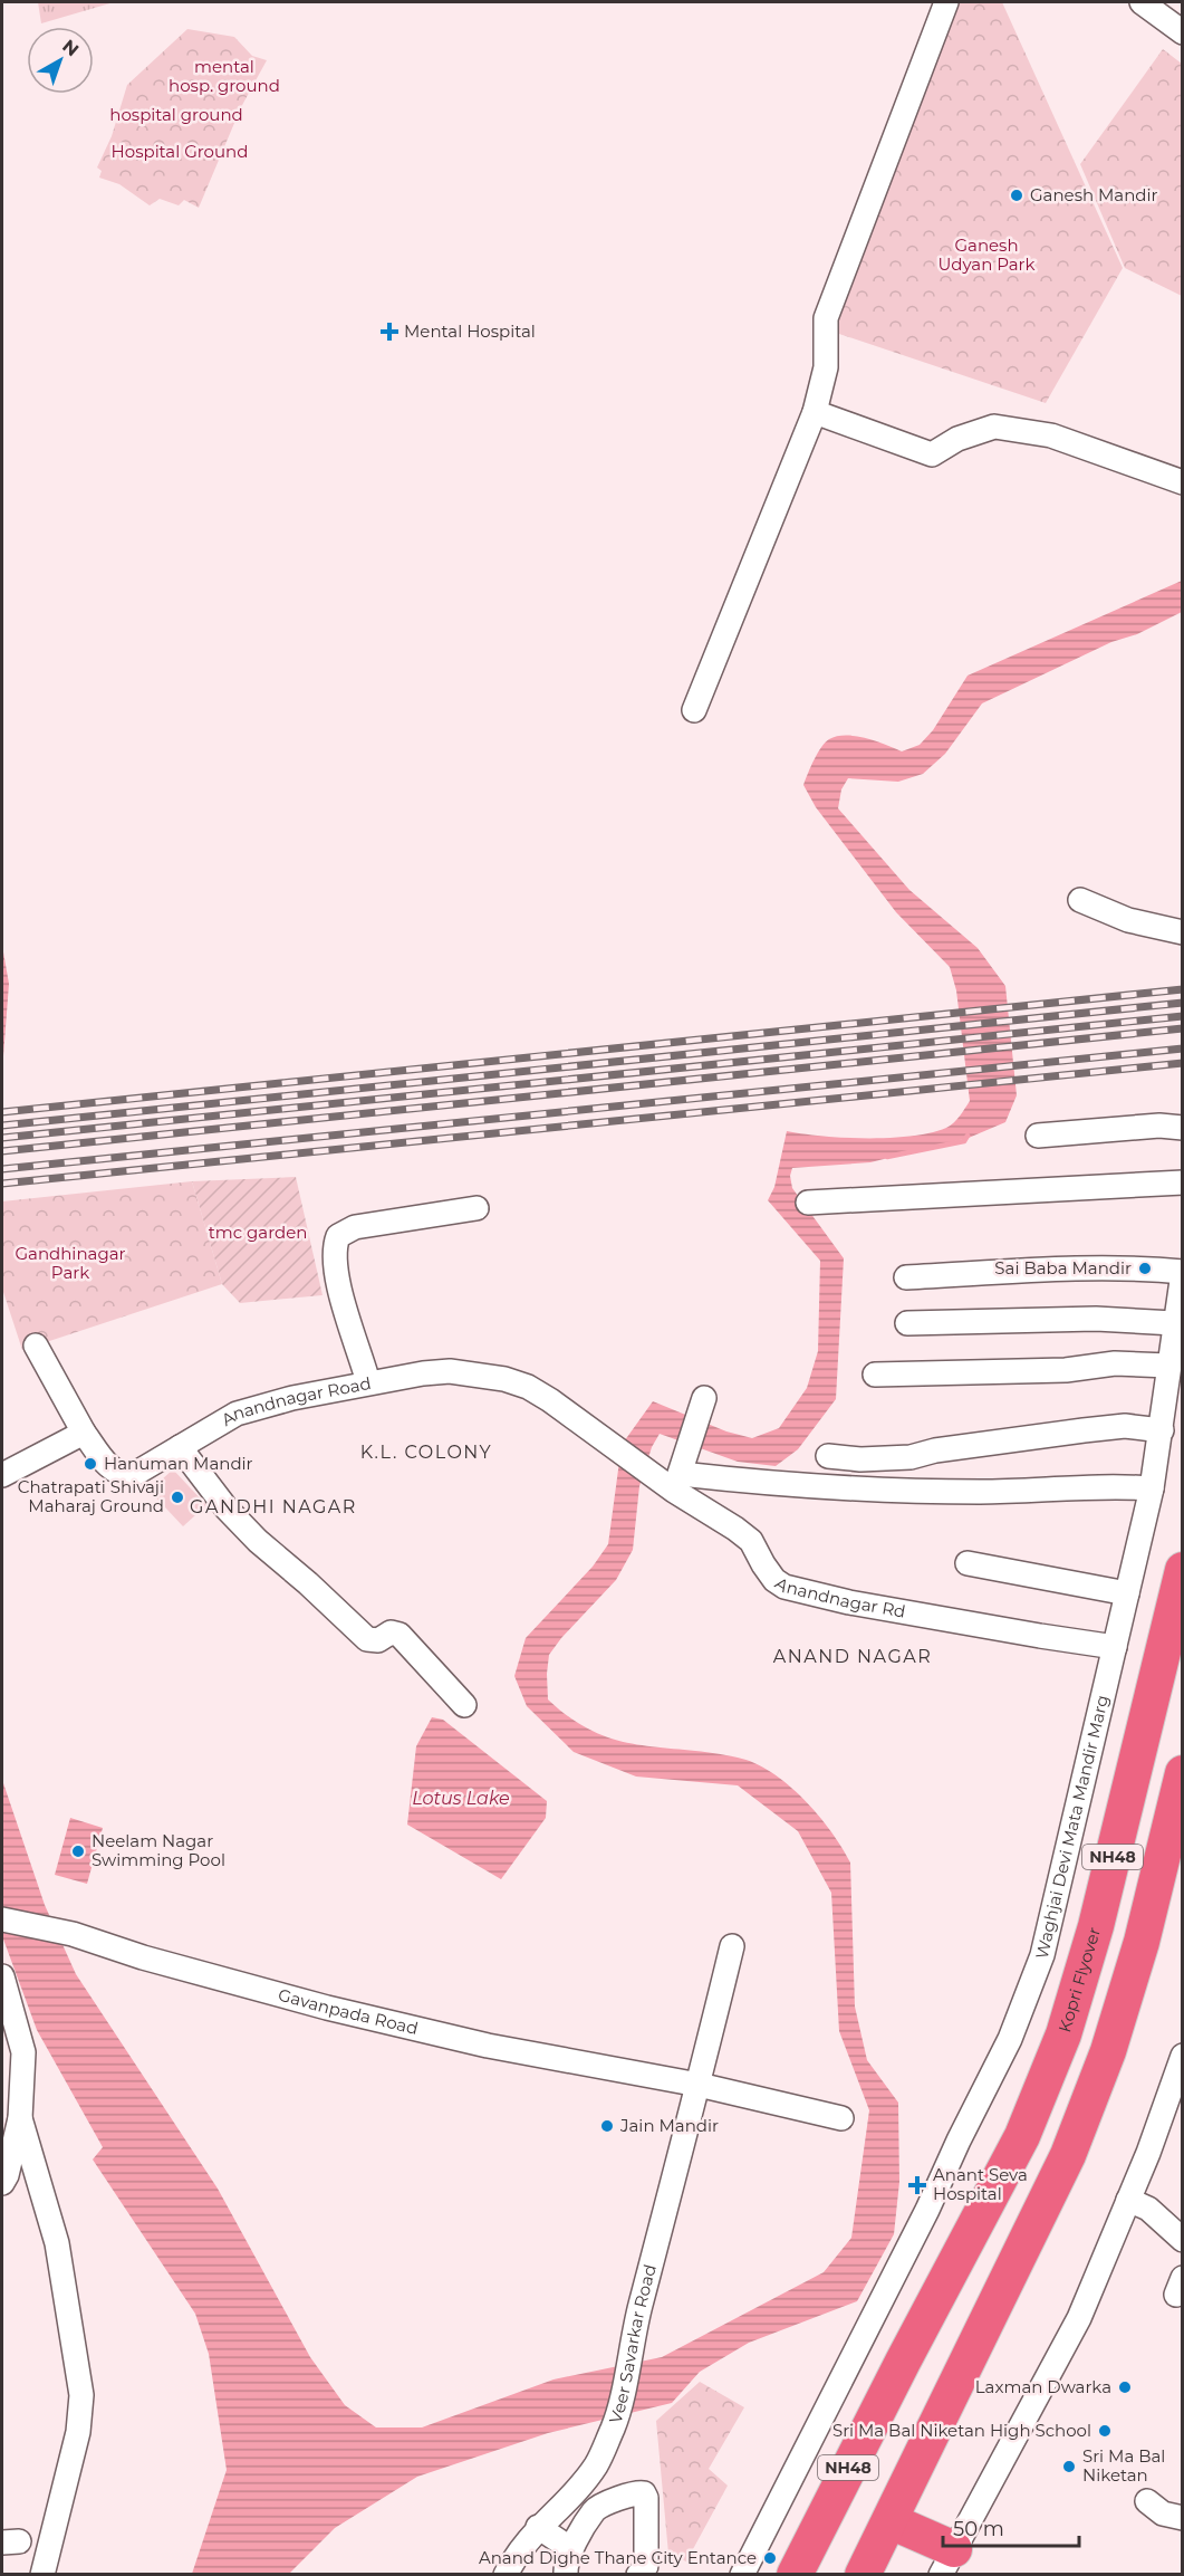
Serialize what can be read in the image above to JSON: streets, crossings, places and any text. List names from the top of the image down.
{
  "streets": {
    "highway": ["NH48", "Kopri Flyover"],
    "street": [
      "Anandnagar Road",
      "Anandnagar Rd",
      "Waghjai Devi Mata Mandir Marg",
      "Gavanpada Road",
      "Veer Savarkar Road"
    ]
  },
  "crossings": [
    ["Anandnagar Road", "Anandnagar Rd"],
    ["Anandnagar Rd", "Waghjai Devi Mata Mandir Marg"],
    ["Gavanpada Road", "Veer Savarkar Road"]
  ],
  "districts": ["K.L. COLONY", "GANDHI NAGAR", "ANAND NAGAR"],
  "water": ["Lotus Lake"],
  "parks": [
    "mental hosp. ground",
    "hospital ground",
    "Hospital Ground",
    "Ganesh Udyan Park",
    "tmc garden",
    "Gandhinagar Park"
  ],
  "places": {
    "other": [
      "Ganesh Mandir",
      "Sai Baba Mandir",
      "Hanuman Mandir",
      "Chatrapati Shivaji Maharaj Ground",
      "Neelam Nagar Swimming Pool",
      "Jain Mandir",
      "Laxman Dwarka",
      "Sri Ma Bal Niketan High School",
      "Sri Ma Bal Niketan",
      "Anand Dighe Thane City Entance"
    ],
    "health": ["Mental Hospital", "Anant Seva Hospital"]
  },
  "scale_bar": "50 m",
  "north": "top right"
}
